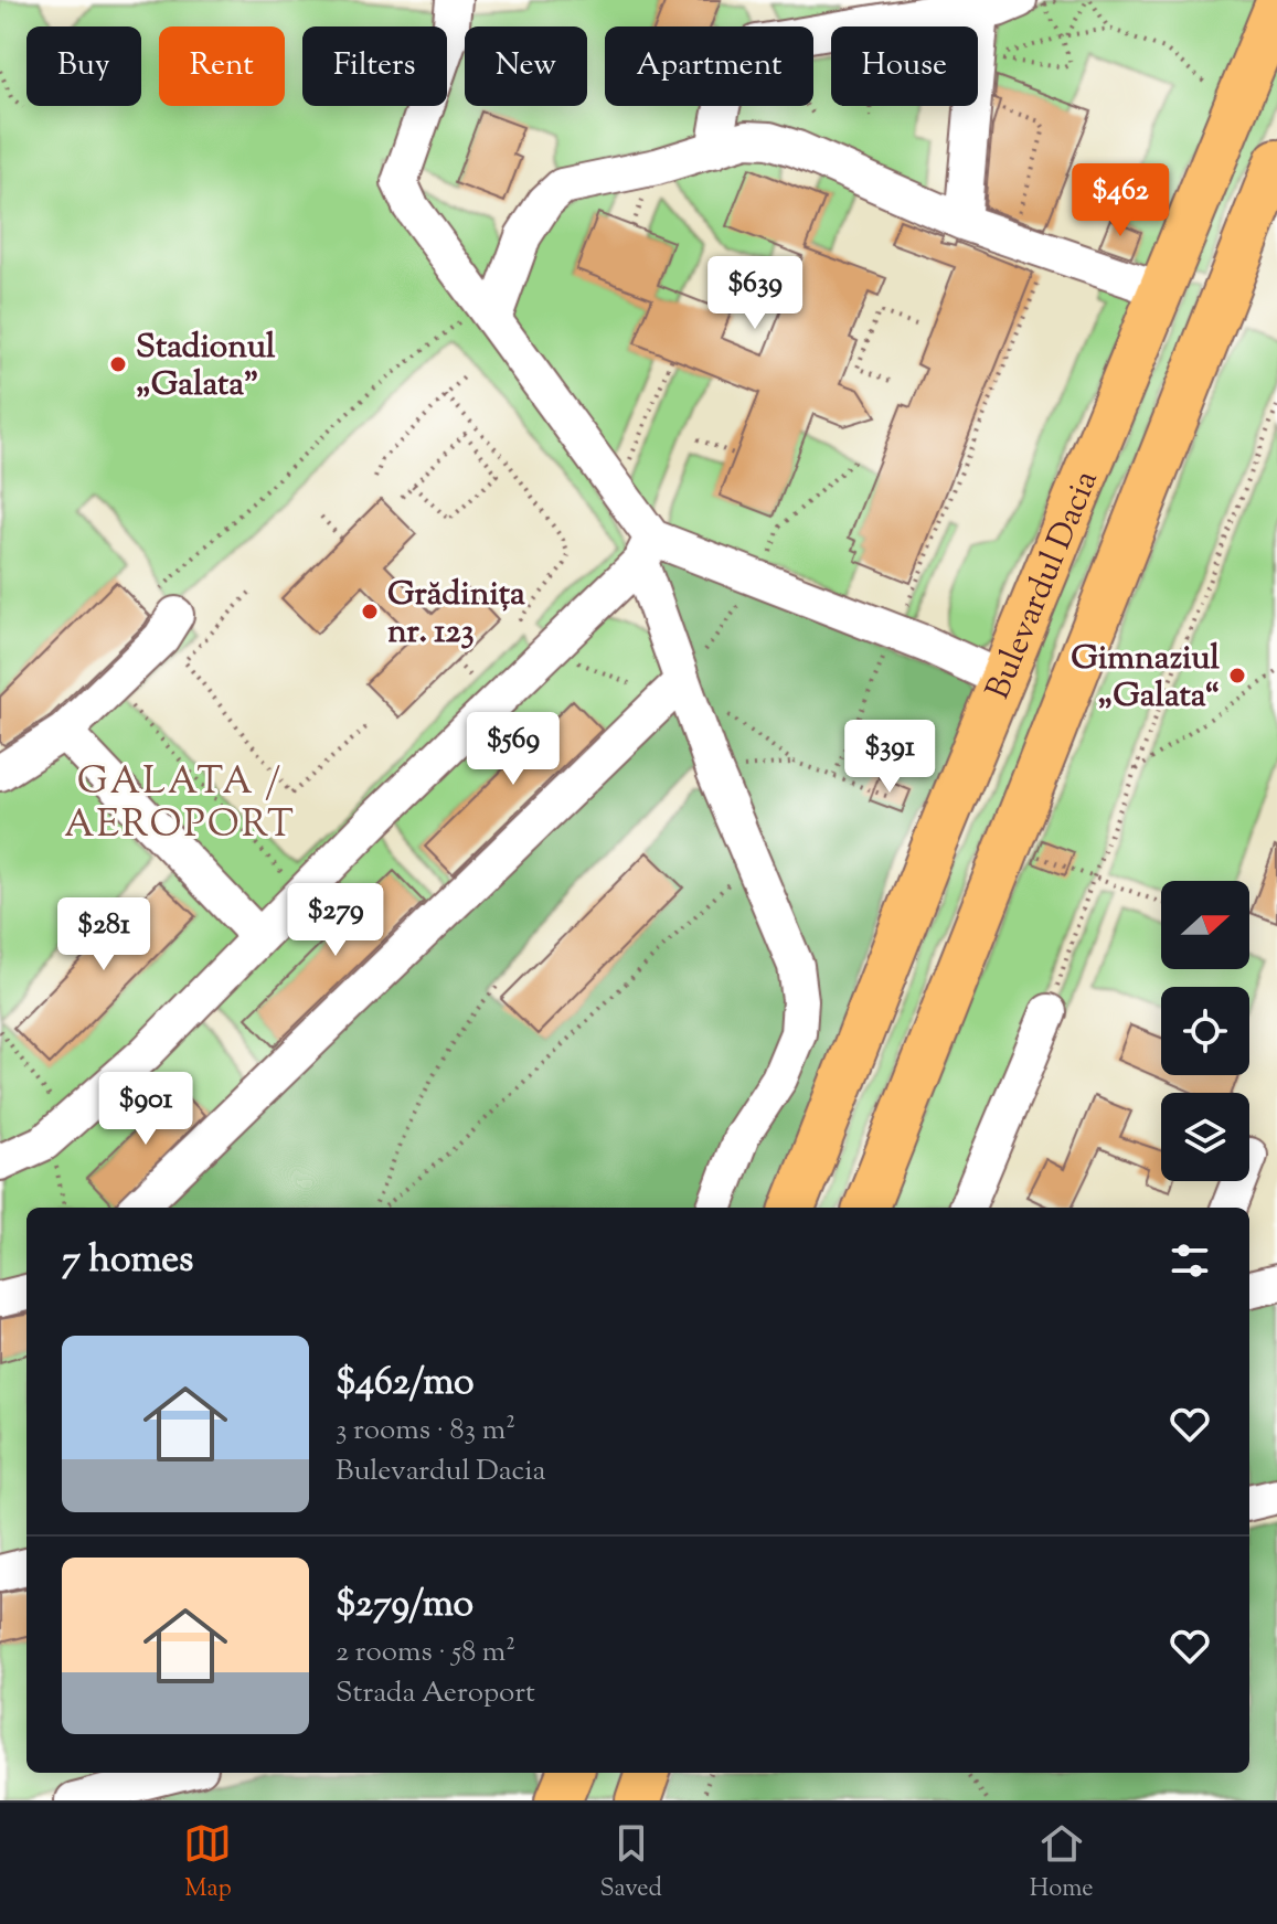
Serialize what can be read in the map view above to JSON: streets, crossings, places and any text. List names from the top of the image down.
{
  "streets": {
    "main road": ["Bulevardul Dacia"]
  },
  "districts": ["GALATA / AEROPORT"],
  "places": ["Stadionul „Galata”", "Grădinița nr. 123", "Gimnaziul „Galata“"],
  "north": "right",
  "page": {
    "chip": [
      "Buy",
      "Rent",
      "Filters",
      "New",
      "Apartment",
      "House"
    ],
    "price": [
      "$462",
      "$639",
      "$569",
      "$391",
      "$279",
      "$281",
      "$901"
    ],
    "heading": "7 homes",
    "list": [
      {
        "name": "$462/mo",
        "note": "3 rooms · 83 m² · Bulevardul Dacia"
      },
      {
        "name": "$279/mo",
        "note": "2 rooms · 58 m² · Strada Aeroport"
      }
    ],
    "tabs": ["Map", "Saved", "Home"]
  }
}
